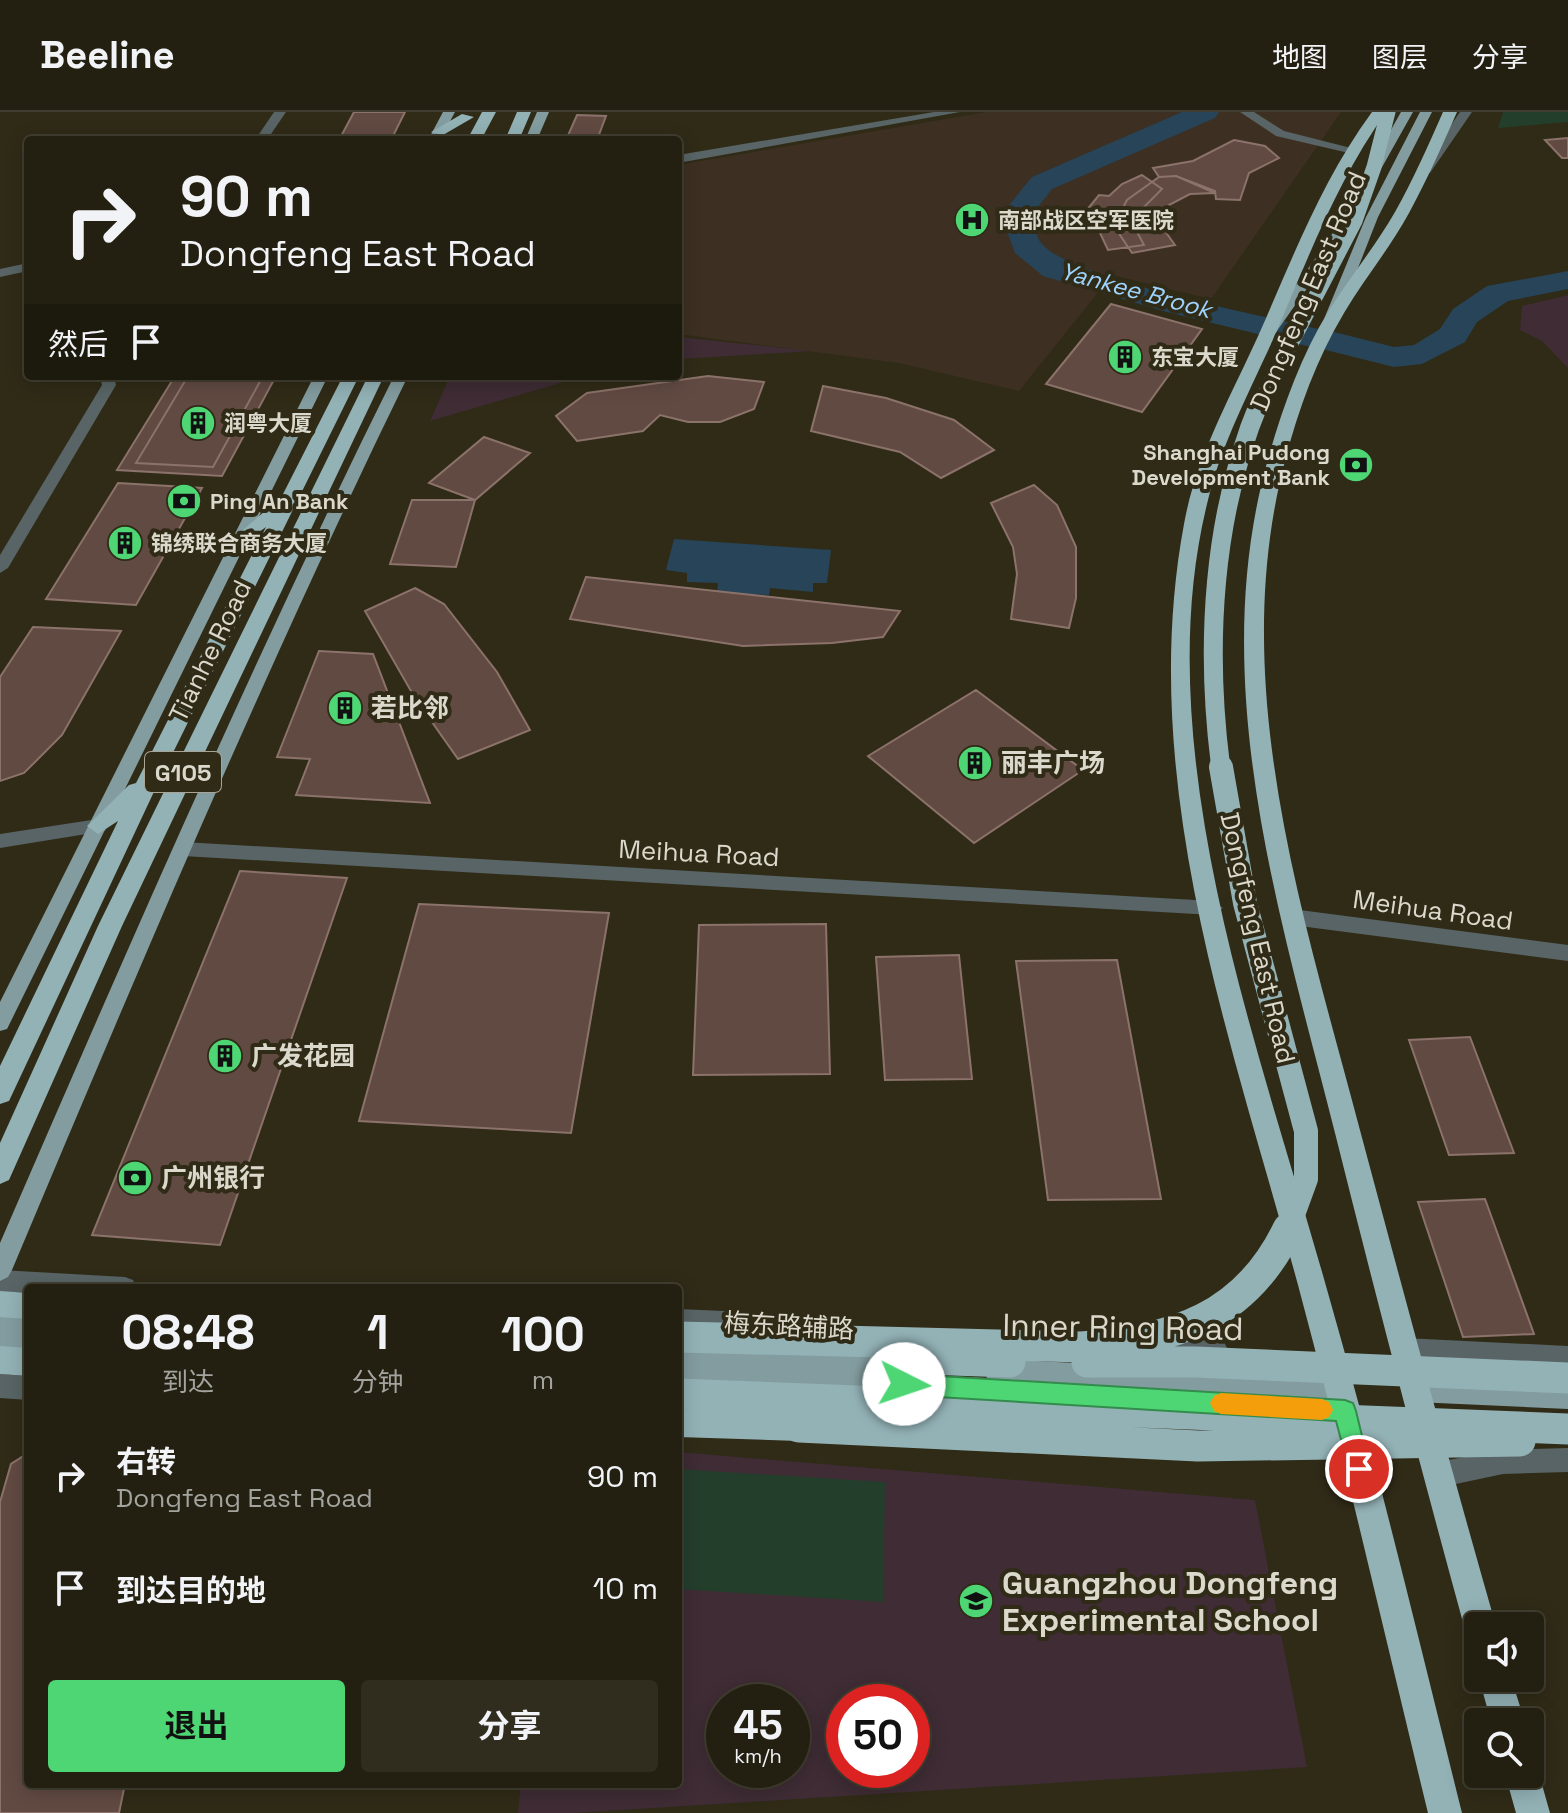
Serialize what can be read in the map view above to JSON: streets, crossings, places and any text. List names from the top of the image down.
{
  "streets": {
    "highway": [
      "Dongfeng East Road",
      "Tianhe Road",
      "G105",
      "Inner Ring Road"
    ],
    "street": ["Meihua Road", "梅东路辅路"]
  },
  "crossings": [
    ["Dongfeng East Road", "Meihua Road"],
    ["Dongfeng East Road", "梅东路辅路"]
  ],
  "water": ["Yankee Brook"],
  "places": {
    "hospital": ["南部战区空军医院"],
    "building": [
      "东宝大厦",
      "润粤大厦",
      "锦绣联合商务大厦",
      "若比邻",
      "丽丰广场",
      "广发花园"
    ],
    "bank": ["Shanghai Pudong Development Bank", "Ping An Bank", "广州银行"],
    "school or university": ["Guangzhou Dongfeng Experimental School"]
  },
  "page": {
    "header": "Beeline",
    "nav": ["地图", "图层", "分享"],
    "turn": ["90 m", "Dongfeng East Road"],
    "then": "然后",
    "eta": [
      "08:48",
      "到达",
      "1",
      "分钟",
      "100",
      "m"
    ],
    "list": [
      {
        "name": "右转",
        "note": "Dongfeng East Road",
        "value": "90 m"
      },
      {
        "name": "到达目的地",
        "value": "10 m"
      }
    ],
    "buttons": ["退出", "分享"],
    "speed": "45 km/h",
    "limit": "50"
  }
}
